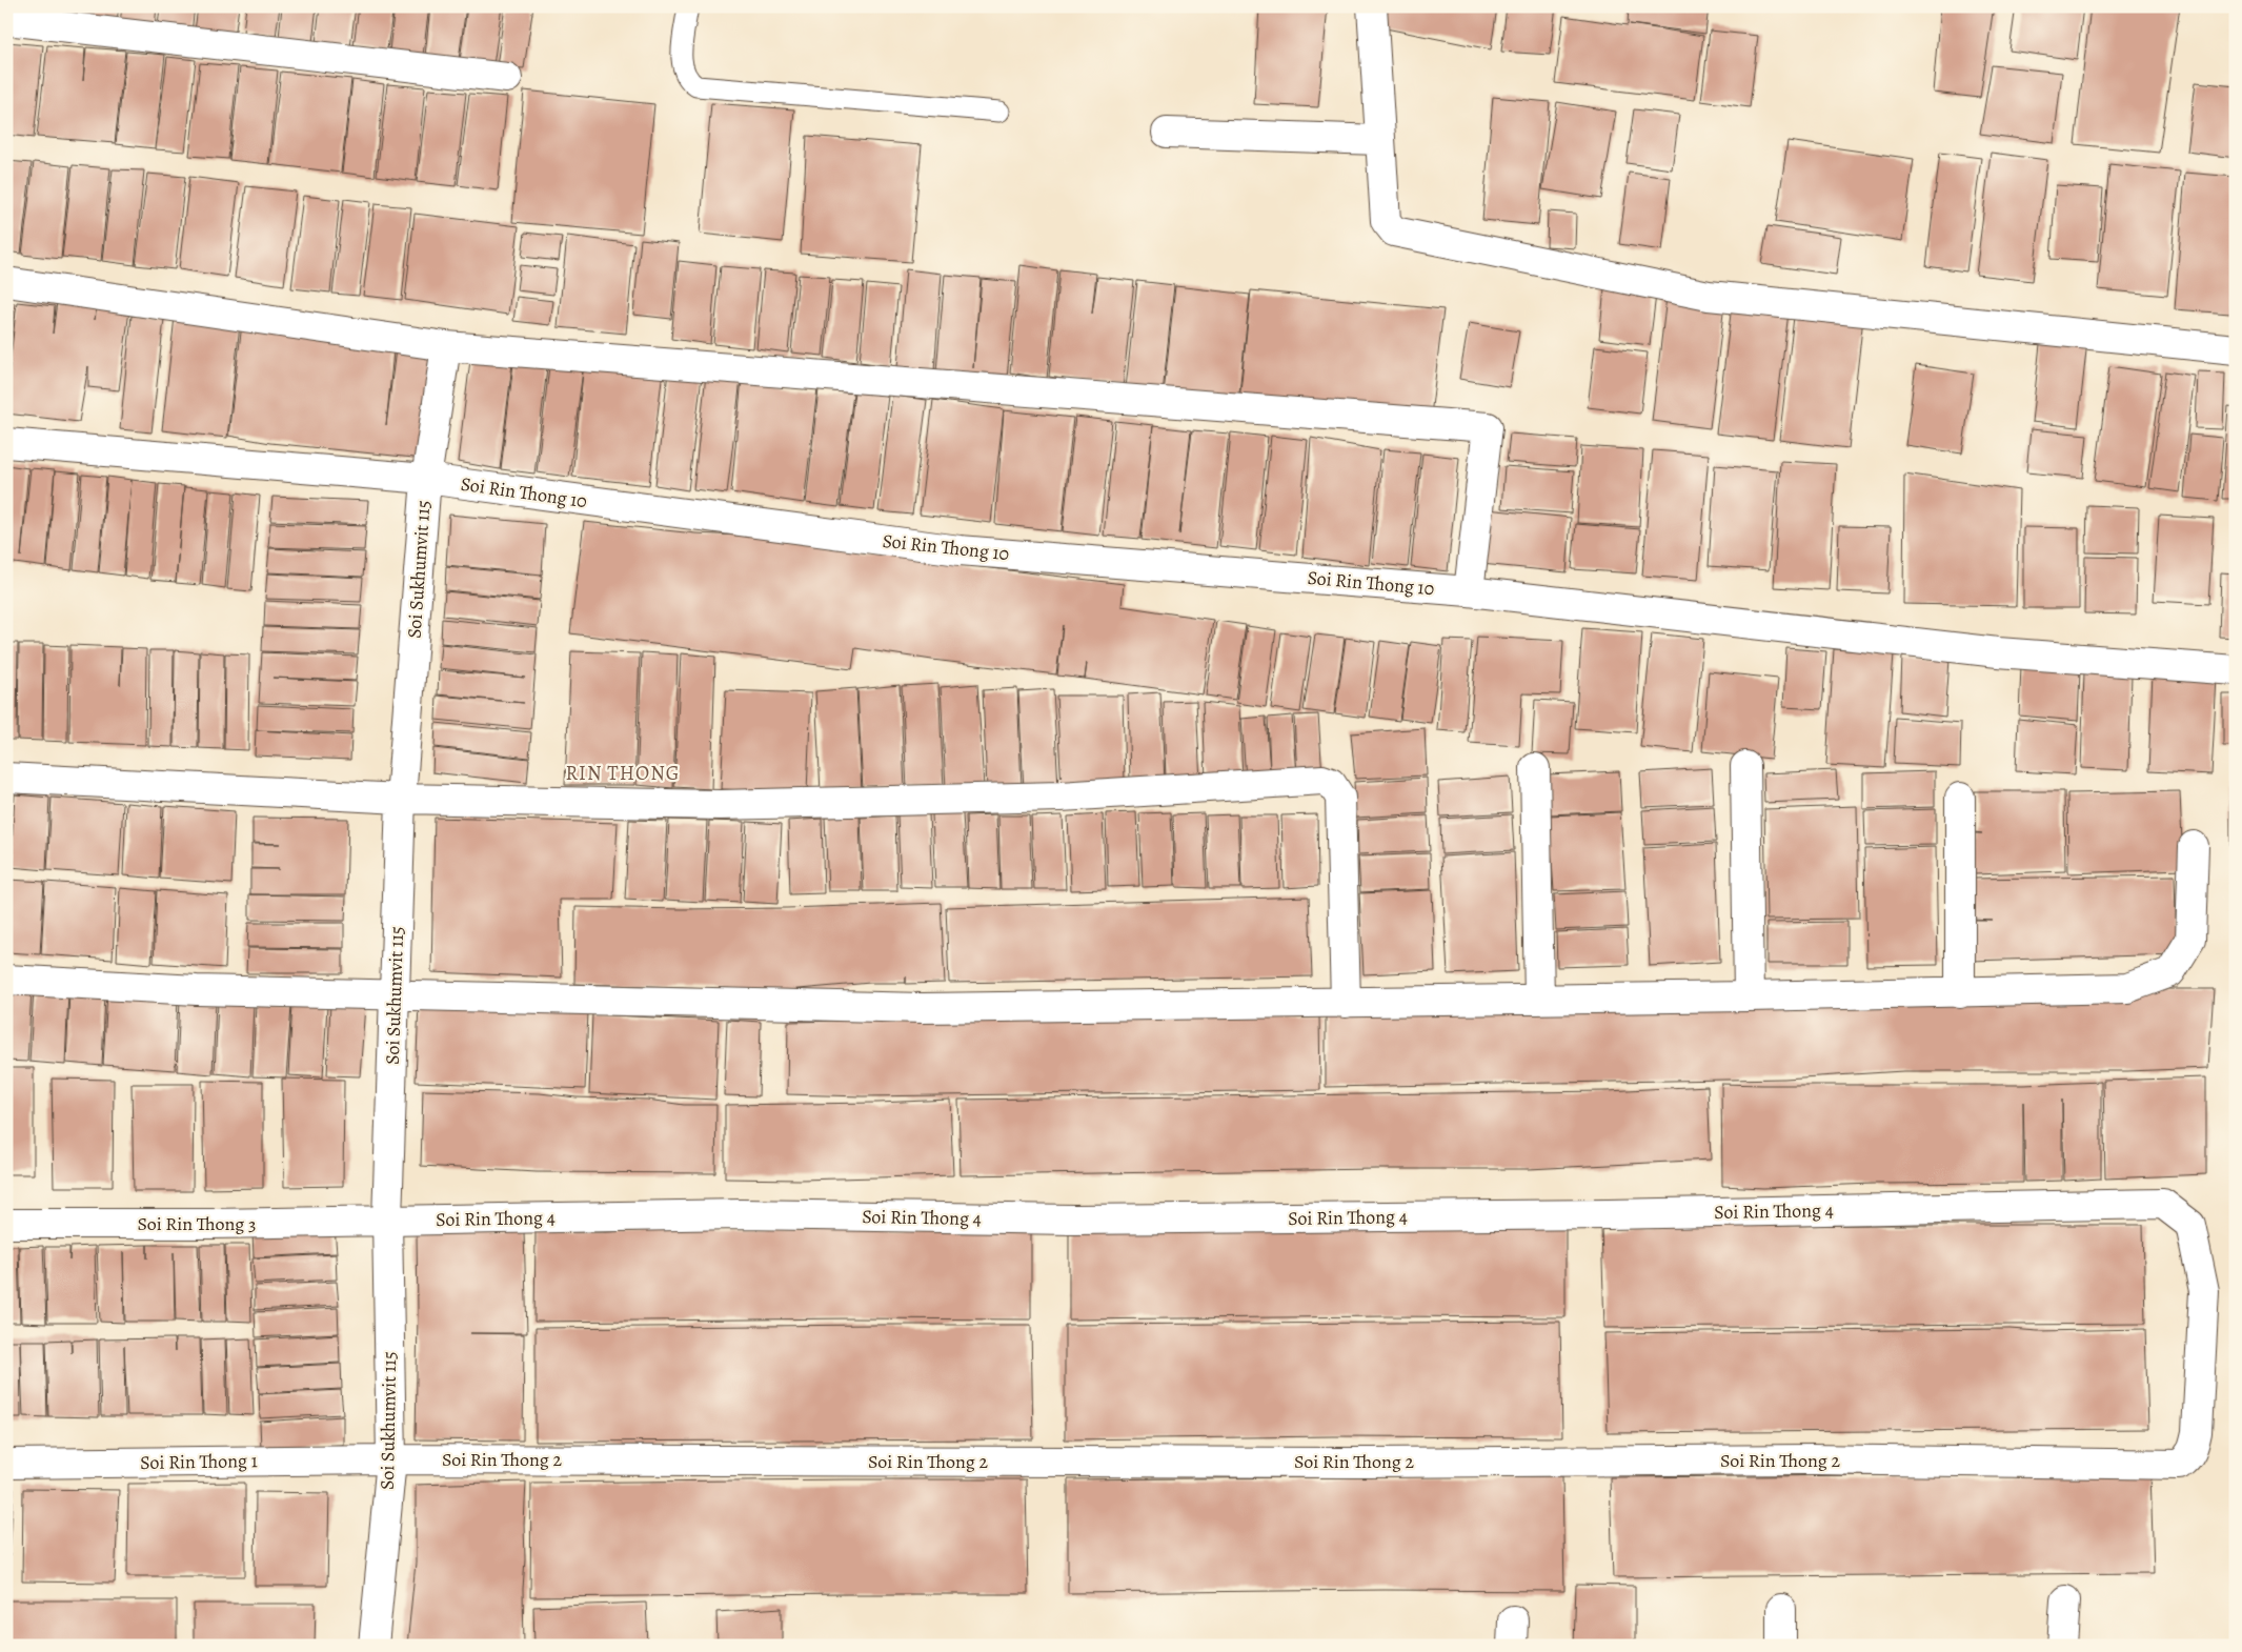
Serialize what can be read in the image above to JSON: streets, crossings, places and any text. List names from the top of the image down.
{
  "streets": {
    "street": [
      "Soi Rin Thong 10",
      "Soi Sukhumvit 115",
      "Soi Rin Thong 4",
      "Soi Rin Thong 3",
      "Soi Rin Thong 2",
      "Soi Rin Thong 1"
    ]
  },
  "crossings": [
    ["Soi Rin Thong 10", "Soi Sukhumvit 115"],
    ["Soi Sukhumvit 115", "Soi Rin Thong 4"],
    ["Soi Sukhumvit 115", "Soi Rin Thong 3"],
    ["Soi Sukhumvit 115", "Soi Rin Thong 2"],
    ["Soi Sukhumvit 115", "Soi Rin Thong 1"],
    ["Soi Rin Thong 4", "Soi Rin Thong 3"],
    ["Soi Rin Thong 4", "Soi Rin Thong 2"],
    ["Soi Rin Thong 2", "Soi Rin Thong 1"]
  ],
  "districts": ["RIN THONG"]
}
